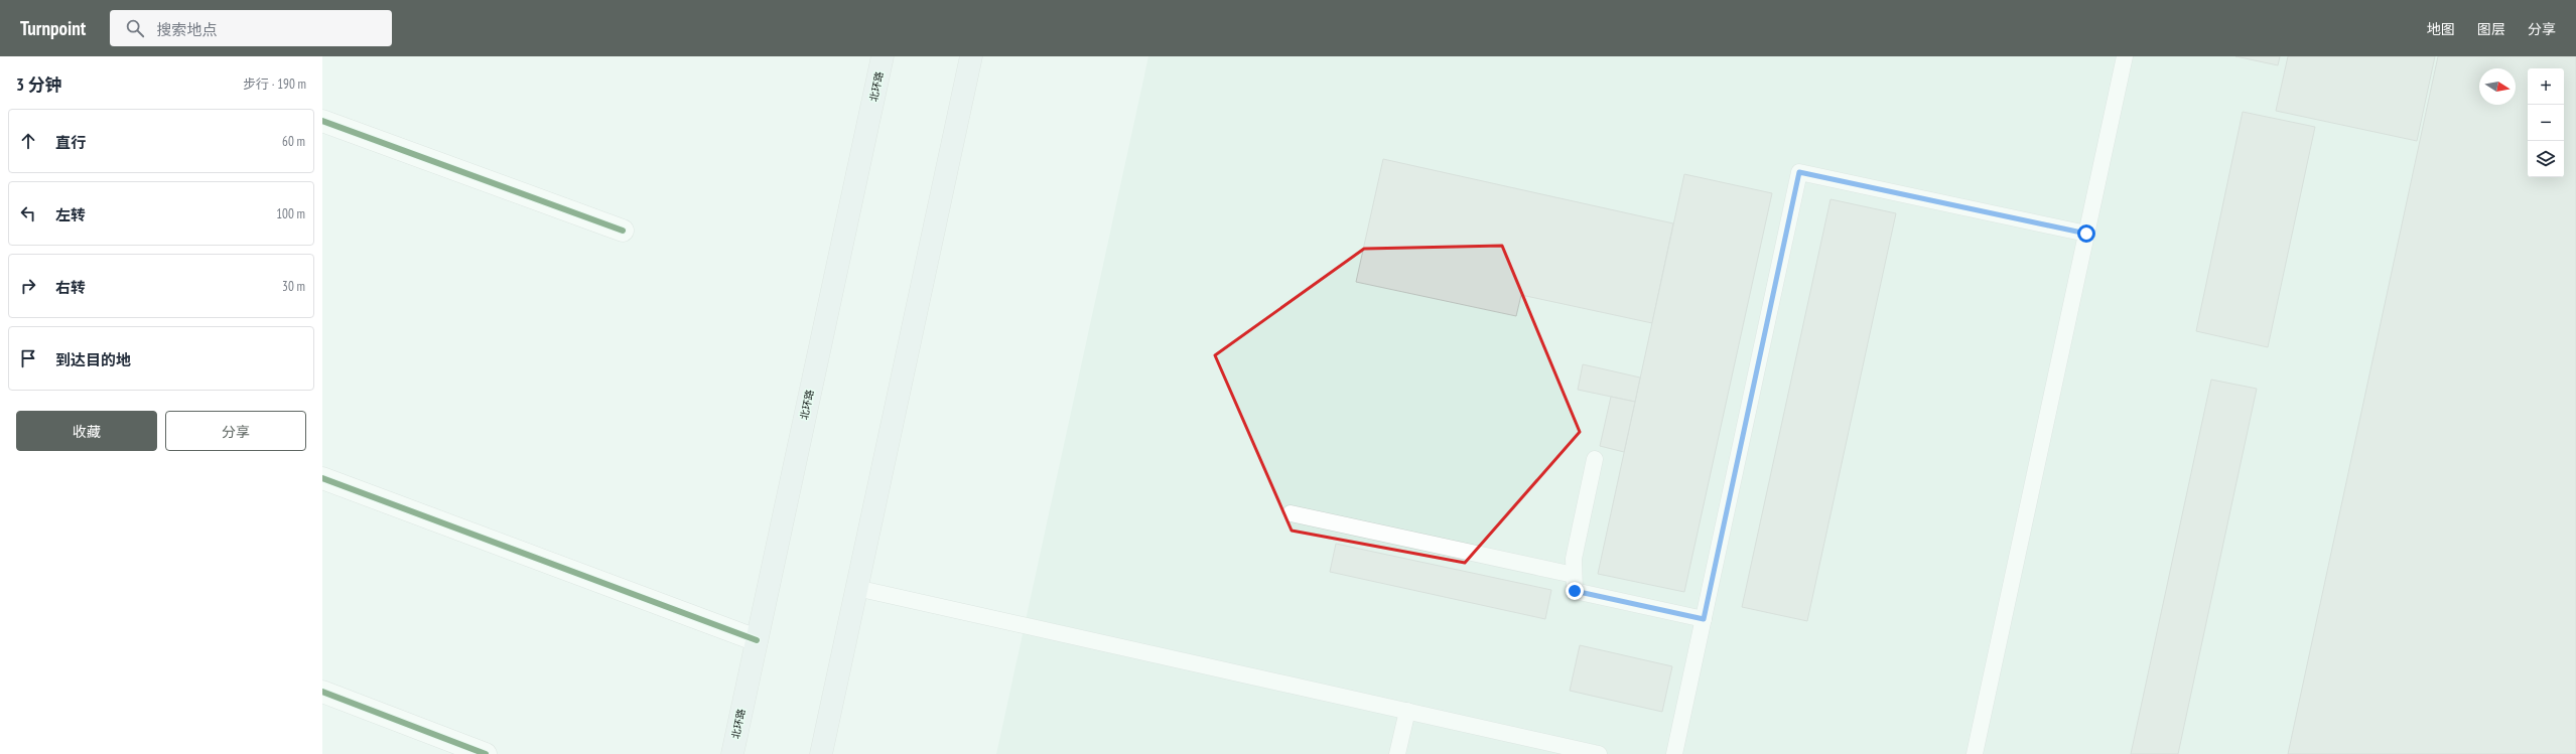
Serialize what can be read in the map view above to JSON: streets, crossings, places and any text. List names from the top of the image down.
{
  "streets": {
    "main road": ["北环路"]
  },
  "north": "right",
  "page": {
    "header": "Turnpoint",
    "search": "搜索地点",
    "nav": ["地图", "图层", "分享"],
    "heading": ["3 分钟", "步行 · 190 m"],
    "map_buttons": ["+", "−"],
    "list": [
      ["直行", "60 m"],
      ["左转", "100 m"],
      ["右转", "30 m"],
      "到达目的地"
    ],
    "buttons": ["收藏", "分享"]
  }
}
